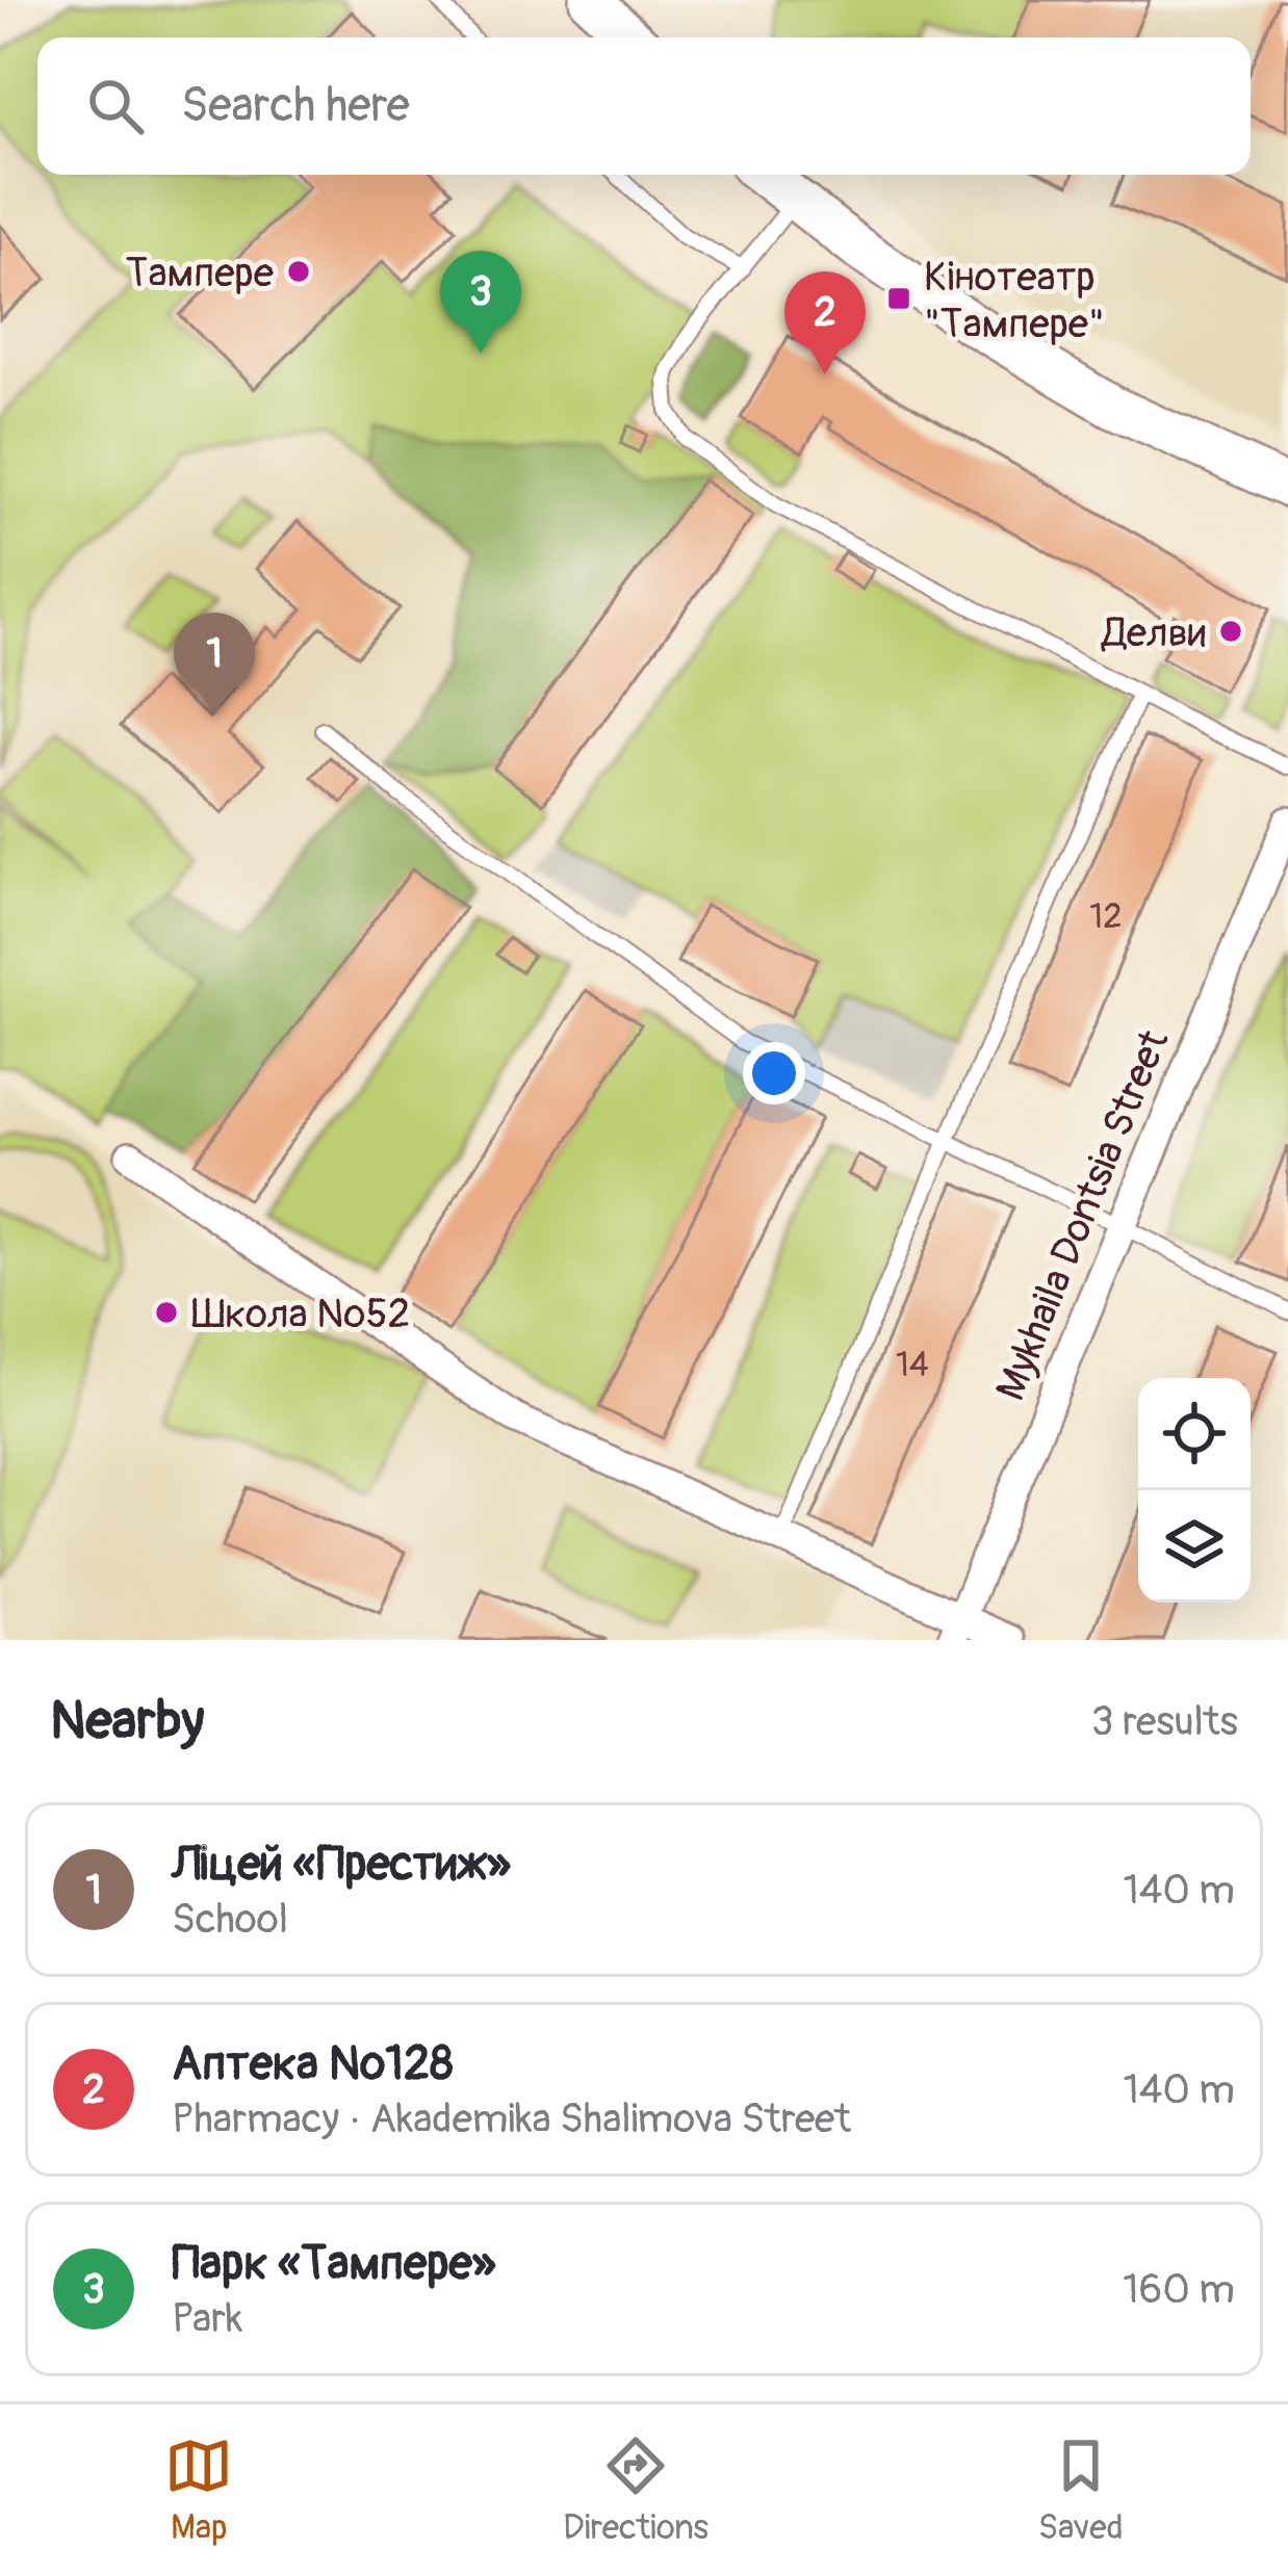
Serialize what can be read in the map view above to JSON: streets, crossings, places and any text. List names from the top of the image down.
{
  "streets": {
    "street": ["Mykhaila Dontsia Street"]
  },
  "places": {
    "other": ["Тампере", "Делви", "Школа №52"],
    "transit": ["Кінотеатр \"Тампере\""]
  },
  "house_numbers": ["12", "14"],
  "page": {
    "search": "Search here",
    "pins": ["3", "2", "1"],
    "heading": ["Nearby", "3 results"],
    "list": [
      {
        "mark": "1",
        "name": "Ліцей «Престиж»",
        "note": "School",
        "value": "140 m"
      },
      {
        "mark": "2",
        "name": "Аптека №128",
        "note": "Pharmacy · Akademika Shalimova Street",
        "value": "140 m"
      },
      {
        "mark": "3",
        "name": "Парк «Тампере»",
        "note": "Park",
        "value": "160 m"
      }
    ],
    "nav": ["Map", "Directions", "Saved"]
  }
}
